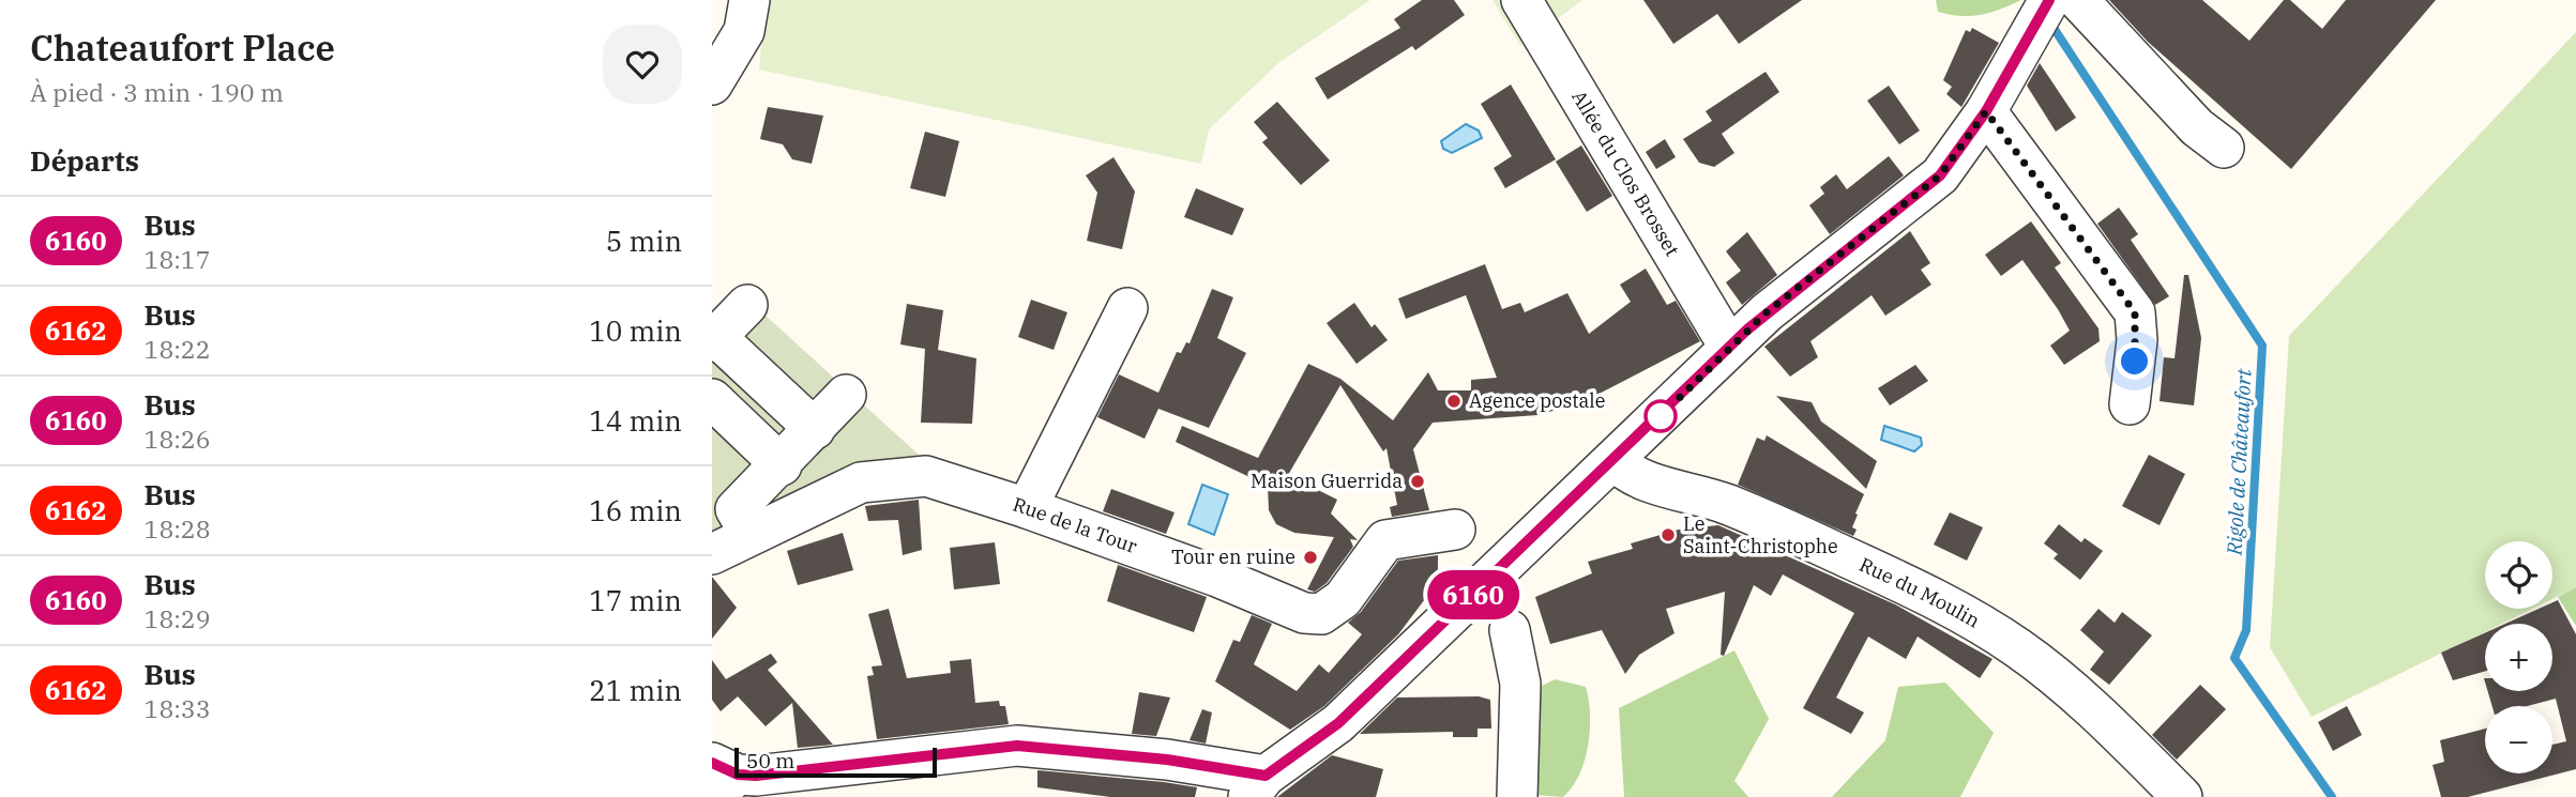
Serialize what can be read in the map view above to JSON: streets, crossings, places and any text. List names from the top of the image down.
{
  "streets": {
    "street": ["Allée du Clos Brosset", "Rue de la Tour", "Rue du Moulin"]
  },
  "water": ["Rigole de Châteaufort"],
  "places": [
    "Agence postale",
    "Maison Guerrida",
    "Le Saint-Christophe",
    "Tour en ruine"
  ],
  "lines": ["bus line 6160"],
  "scale_bar": "50 m",
  "page": {
    "heading": [
      ["Chateaufort Place", "À pied · 3 min · 190 m"],
      "Départs"
    ],
    "on_map": "6160",
    "list": [
      {
        "mark": "6160",
        "name": "Bus",
        "note": "18:17",
        "value": "5 min"
      },
      {
        "mark": "6162",
        "name": "Bus",
        "note": "18:22",
        "value": "10 min"
      },
      {
        "mark": "6160",
        "name": "Bus",
        "note": "18:26",
        "value": "14 min"
      },
      {
        "mark": "6162",
        "name": "Bus",
        "note": "18:28",
        "value": "16 min"
      },
      {
        "mark": "6160",
        "name": "Bus",
        "note": "18:29",
        "value": "17 min"
      },
      {
        "mark": "6162",
        "name": "Bus",
        "note": "18:33",
        "value": "21 min"
      }
    ],
    "map_buttons": ["+", "−"],
    "scale": "50 m"
  }
}
